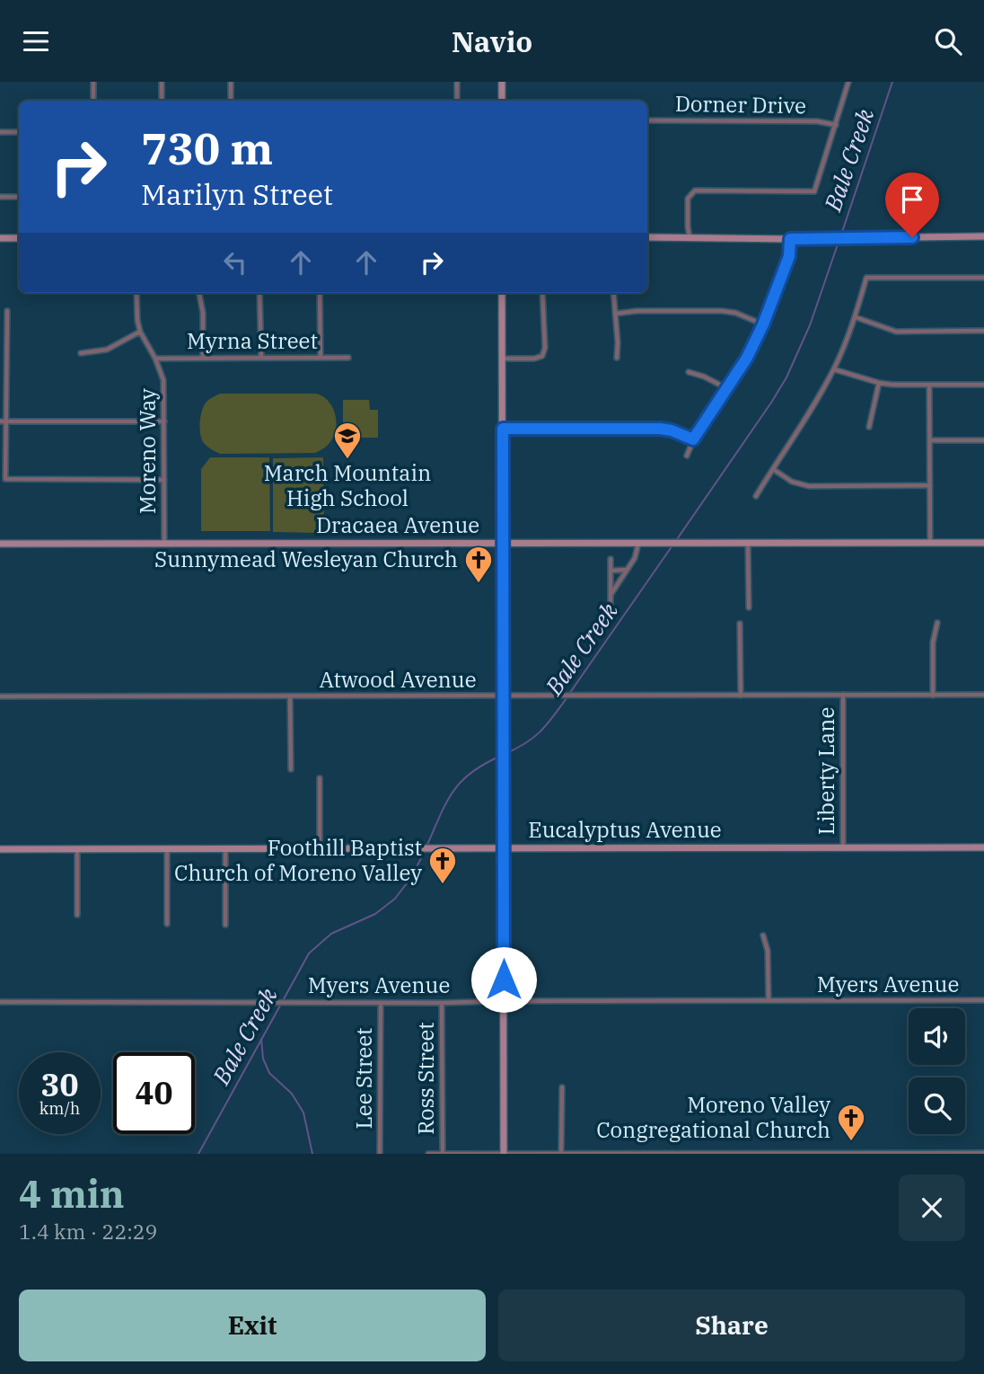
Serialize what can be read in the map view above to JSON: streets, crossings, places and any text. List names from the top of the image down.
{
  "streets": {
    "street": [
      "Dorner Drive",
      "Myrna Street",
      "Moreno Way",
      "Dracaea Avenue",
      "Atwood Avenue",
      "Liberty Lane",
      "Eucalyptus Avenue",
      "Myers Avenue",
      "Lee Street",
      "Ross Street"
    ]
  },
  "crossings": [
    ["Myrna Street", "Moreno Way"],
    ["Moreno Way", "Dracaea Avenue"],
    ["Atwood Avenue", "Liberty Lane"],
    ["Liberty Lane", "Eucalyptus Avenue"],
    ["Myers Avenue", "Lee Street"],
    ["Myers Avenue", "Ross Street"]
  ],
  "water": ["Bale Creek"],
  "places": {
    "school or university": ["March Mountain High School"],
    "church": ["Sunnymead Wesleyan Church", "Foothill Baptist Church of Moreno Valley", "Moreno Valley Congregational Church"]
  },
  "page": {
    "header": "Navio",
    "turn": ["730 m", "Marilyn Street"],
    "speed": "30 km/h",
    "limit": "40",
    "heading": ["4 min", "1.4 km · 22:29"],
    "buttons": ["Exit", "Share"]
  }
}
